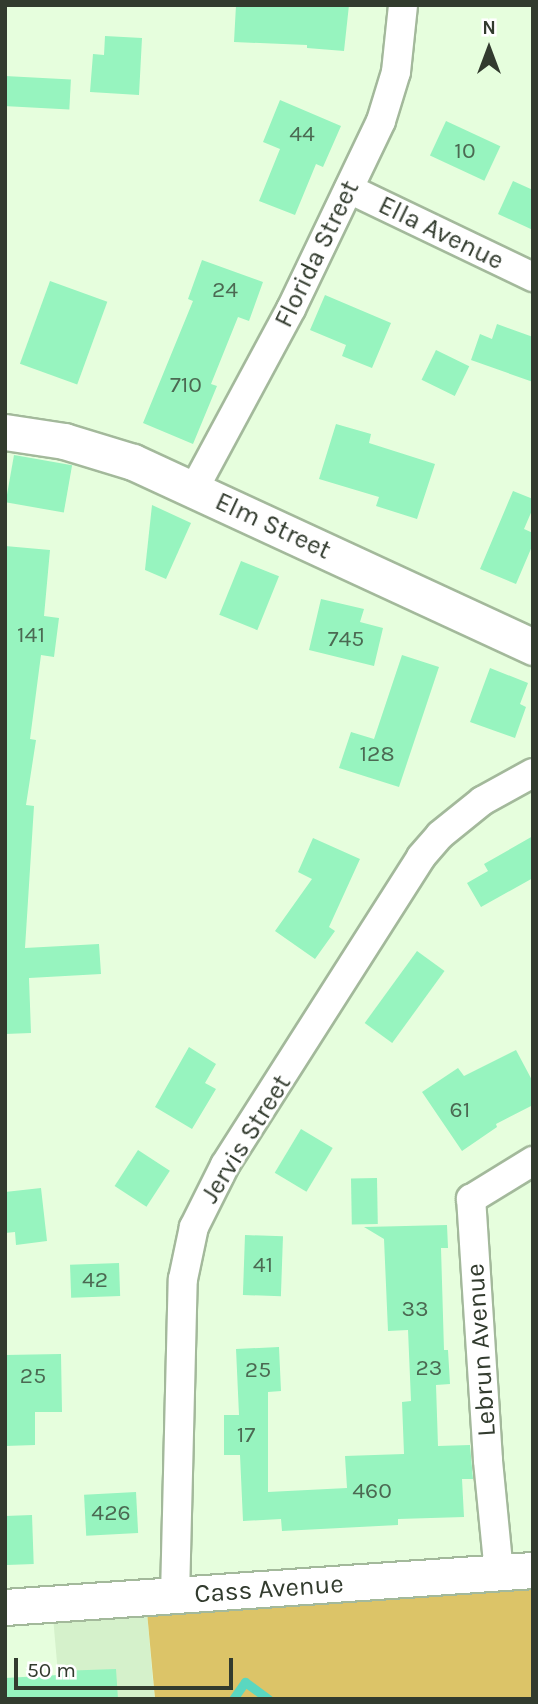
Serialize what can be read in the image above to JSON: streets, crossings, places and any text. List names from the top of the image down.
{
  "streets": {
    "street": [
      "Ella Avenue",
      "Florida Street",
      "Elm Street",
      "Jervis Street",
      "Lebrun Avenue",
      "Cass Avenue"
    ]
  },
  "crossings": [
    ["Ella Avenue", "Florida Street"],
    ["Florida Street", "Elm Street"],
    ["Jervis Street", "Cass Avenue"],
    ["Lebrun Avenue", "Cass Avenue"]
  ],
  "house_numbers": [
    "44",
    "10",
    "24",
    "710",
    "141",
    "745",
    "128",
    "61",
    "41",
    "42",
    "33",
    "23",
    "25",
    "25",
    "17",
    "460",
    "426"
  ],
  "scale_bar": "50 m",
  "north": "top"
}
